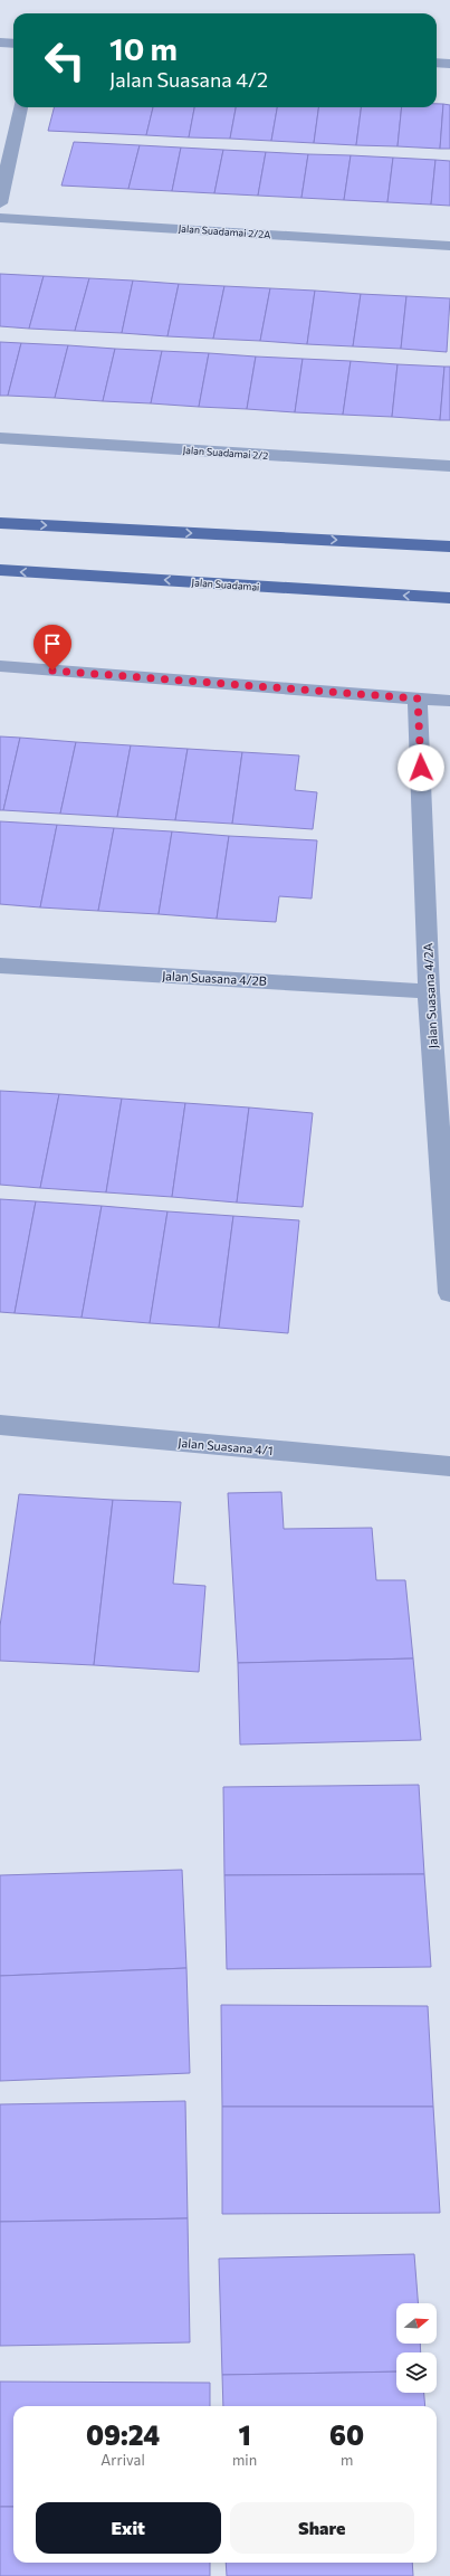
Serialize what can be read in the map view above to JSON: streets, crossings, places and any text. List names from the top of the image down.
{
  "streets": {
    "main road": ["Jalan Suadamai"],
    "street": [
      "Jalan Suadamai 2/2A",
      "Jalan Suadamai 2/2",
      "Jalan Suasana 4/2B",
      "Jalan Suasana 4/2A",
      "Jalan Suasana 4/1"
    ]
  },
  "crossings": [
    ["Jalan Suasana 4/2B", "Jalan Suasana 4/2A"]
  ],
  "north": "right",
  "page": {
    "turn": ["10 m", "Jalan Suasana 4/2"],
    "eta": [
      "09:24",
      "Arrival",
      "1",
      "min",
      "60",
      "m"
    ],
    "buttons": ["Exit", "Share"]
  }
}
